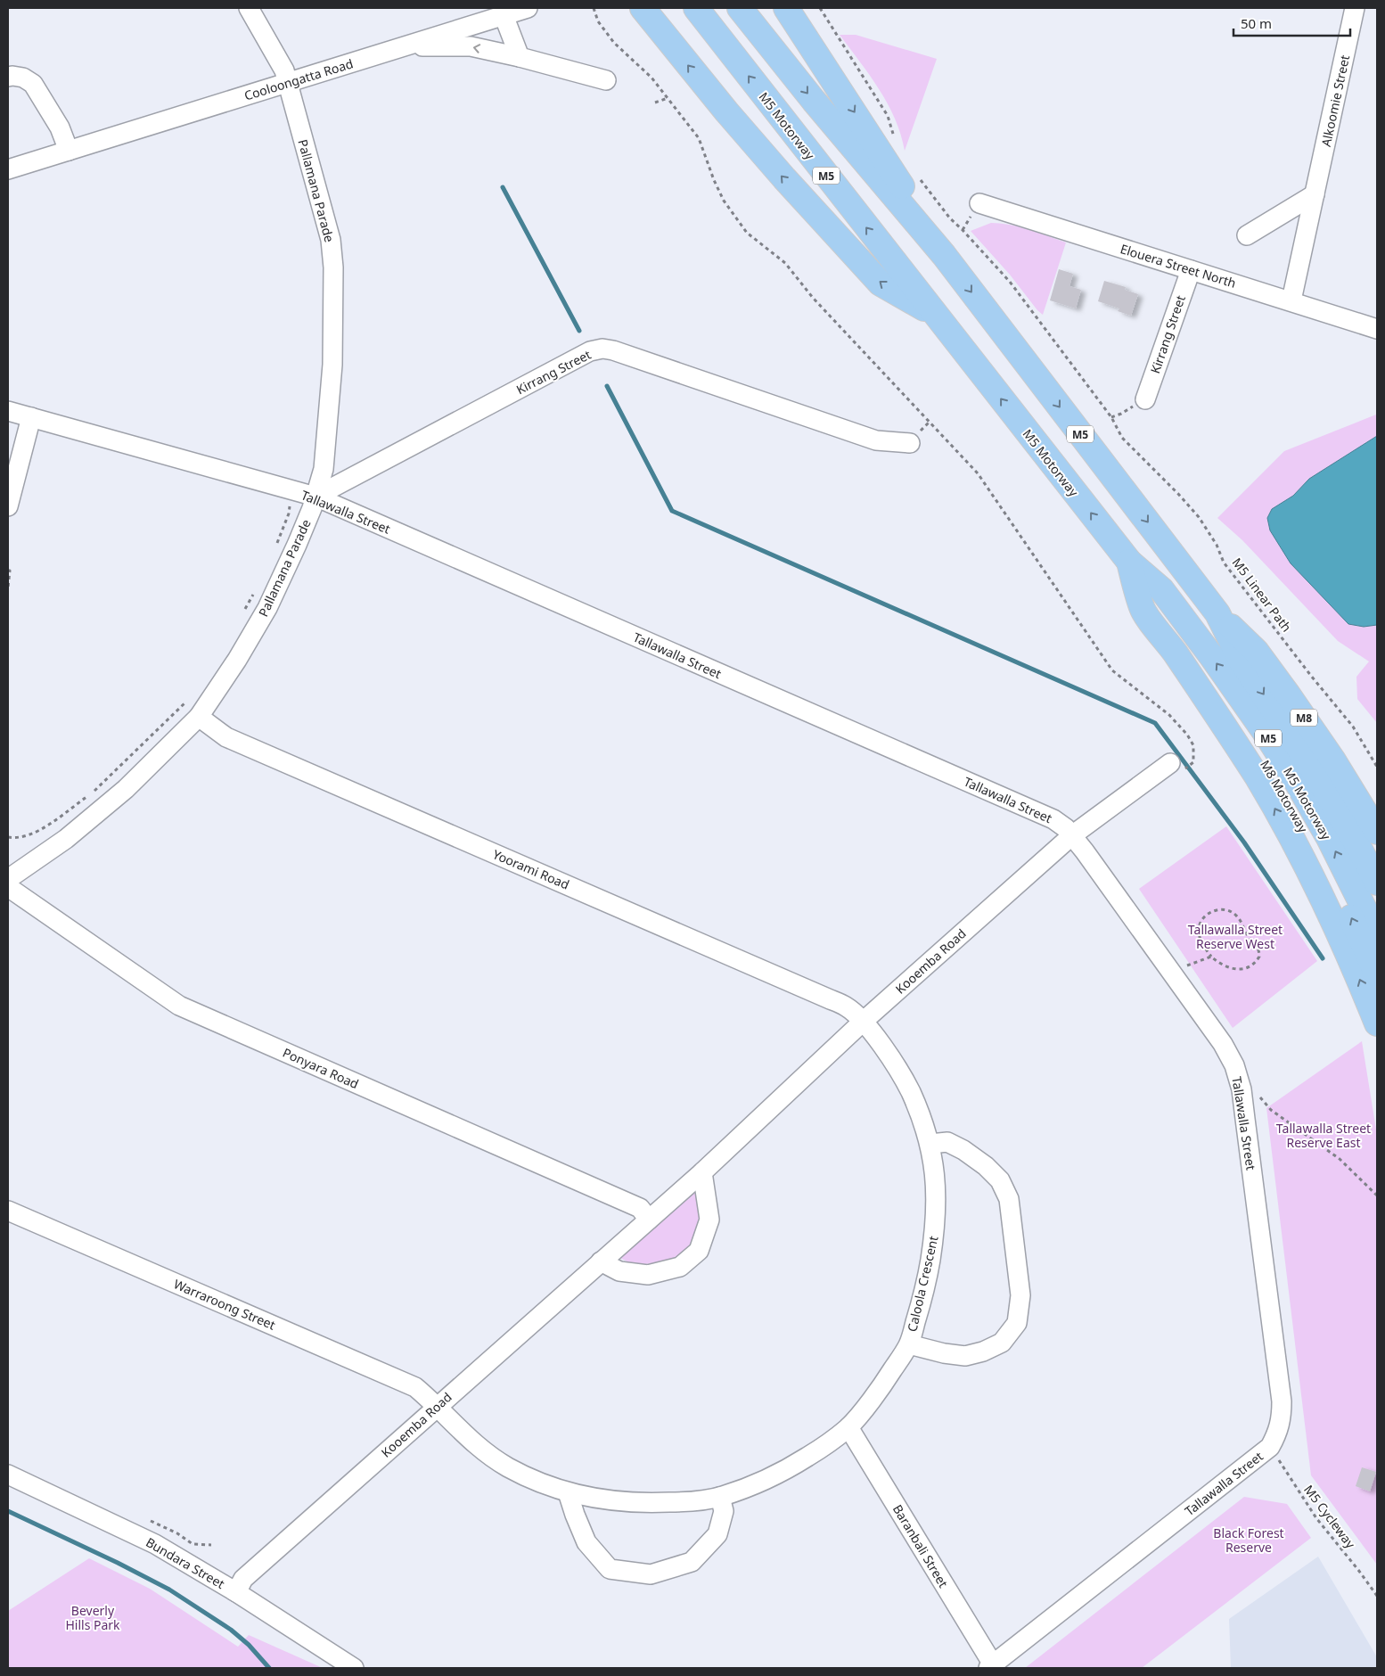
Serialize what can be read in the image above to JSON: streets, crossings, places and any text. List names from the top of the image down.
{
  "streets": {
    "highway": [
      "M5 Motorway",
      "M5",
      "M8",
      "M8 Motorway"
    ],
    "street": [
      "Cooloongatta Road",
      "Alkoomie Street",
      "Pallamana Parade",
      "Elouera Street North",
      "Kirrang Street",
      "Tallawalla Street",
      "Yoorami Road",
      "Kooemba Road",
      "Ponyara Road",
      "Caloola Crescent",
      "Warraroong Street",
      "Baranbali Street",
      "Bundara Street"
    ],
    "path": ["M5 Linear Path", "M5 Cycleway"]
  },
  "crossings": [
    ["Cooloongatta Road", "Pallamana Parade"],
    ["Alkoomie Street", "Elouera Street North"],
    ["M5 Motorway", "M8"],
    ["M5 Motorway", "M8 Motorway"],
    ["Pallamana Parade", "Kirrang Street"],
    ["Pallamana Parade", "Tallawalla Street"],
    ["Pallamana Parade", "Yoorami Road"],
    ["Elouera Street North", "Kirrang Street"],
    ["Kirrang Street", "Tallawalla Street"],
    ["Tallawalla Street", "Kooemba Road"],
    ["Tallawalla Street", "M5 Cycleway"],
    ["Tallawalla Street", "Baranbali Street"],
    ["Yoorami Road", "Kooemba Road"],
    ["Yoorami Road", "Caloola Crescent"],
    ["Kooemba Road", "Ponyara Road"],
    ["Kooemba Road", "Caloola Crescent"],
    ["Kooemba Road", "Warraroong Street"],
    ["Kooemba Road", "Bundara Street"],
    ["Caloola Crescent", "Warraroong Street"],
    ["Caloola Crescent", "Baranbali Street"]
  ],
  "parks": [
    "Tallawalla Street Reserve West",
    "Tallawalla Street Reserve East",
    "Black Forest Reserve",
    "Beverly Hills Park"
  ],
  "scale_bar": "50 m"
}
